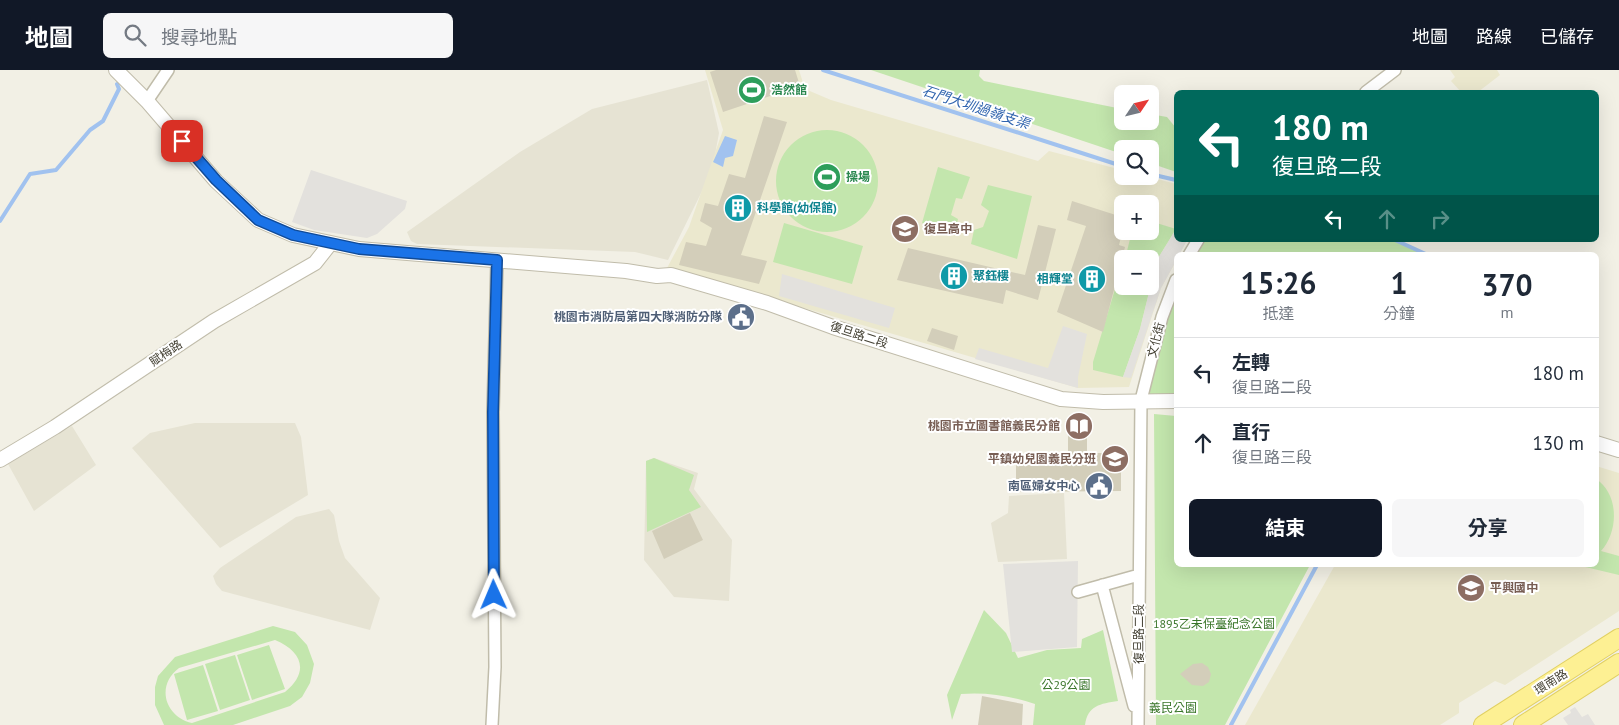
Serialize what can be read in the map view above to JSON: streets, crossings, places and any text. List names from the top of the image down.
{
  "streets": {
    "main road": ["環南路"],
    "street": ["復旦路二段", "文化街", "賦梅路"]
  },
  "crossings": [
    ["復旦路二段", "文化街"],
    ["復旦路二段", "賦梅路"]
  ],
  "water": ["石門大圳過嶺支渠"],
  "parks": ["1895乙未保臺紀念公園", "公29公園", "義民公園"],
  "places": {
    "sports": ["浩然館", "操場"],
    "building": ["科學館(幼保館)", "聚鈺樓", "相輝堂"],
    "school or university": ["復旦高中", "平鎮幼兒園義民分班", "平興國中"],
    "public building": ["桃園市消防局第四大隊消防分隊", "南區婦女中心"],
    "library": ["桃園市立圖書館義民分館"]
  },
  "north": "top right",
  "page": {
    "header": "地圖",
    "search": "搜尋地點",
    "nav": ["地圖", "路線", "已儲存"],
    "map_buttons": ["+", "−"],
    "turn": ["180 m", "復旦路二段"],
    "eta": [
      "15:26",
      "抵達",
      "1",
      "分鐘",
      "370",
      "m"
    ],
    "list": [
      {
        "name": "左轉",
        "note": "復旦路二段",
        "value": "180 m"
      },
      {
        "name": "直行",
        "note": "復旦路三段",
        "value": "130 m"
      }
    ],
    "buttons": ["結束", "分享"]
  }
}
